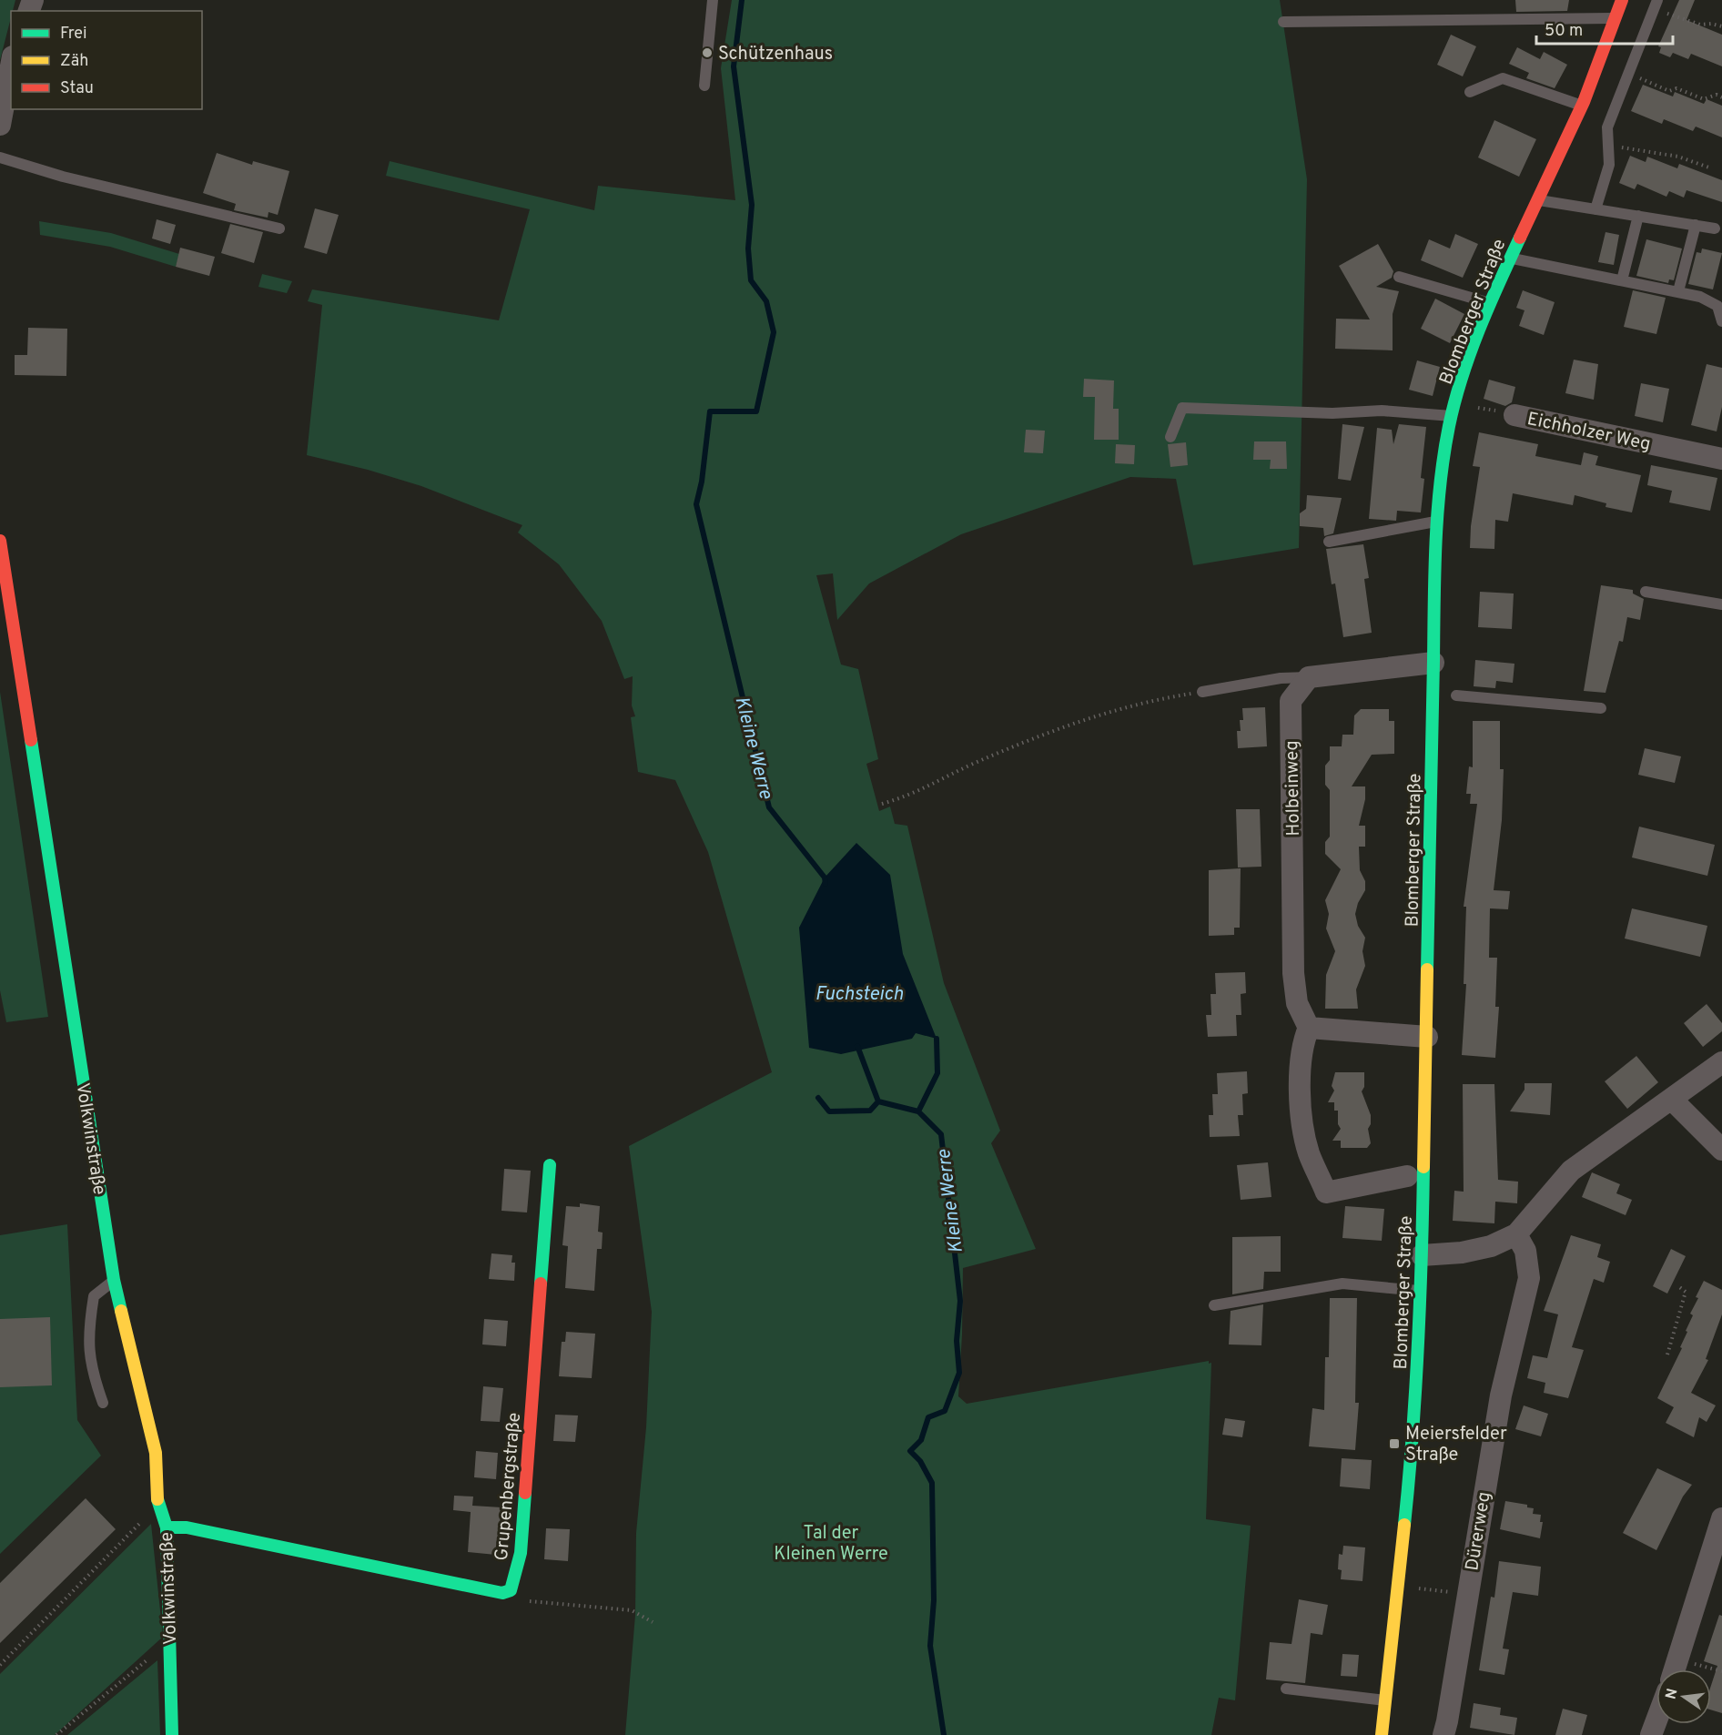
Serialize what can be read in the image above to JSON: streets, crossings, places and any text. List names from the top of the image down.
{
  "streets": {
    "street": [
      "Blomberger Straße",
      "Eichholzer Weg",
      "Holbeinweg",
      "Volkwinstraße",
      "Grupenbergstraße",
      "Dürerweg"
    ]
  },
  "crossings": [
    ["Blomberger Straße", "Eichholzer Weg"]
  ],
  "water": ["Kleine Werre", "Fuchsteich"],
  "parks": ["Tal der Kleinen Werre"],
  "places": {
    "other": ["Schützenhaus"],
    "transit": ["Meiersfelder Straße"]
  },
  "legend": ["Frei", "Zäh", "Stau"],
  "scale_bar": "50 m",
  "north": "left"
}
